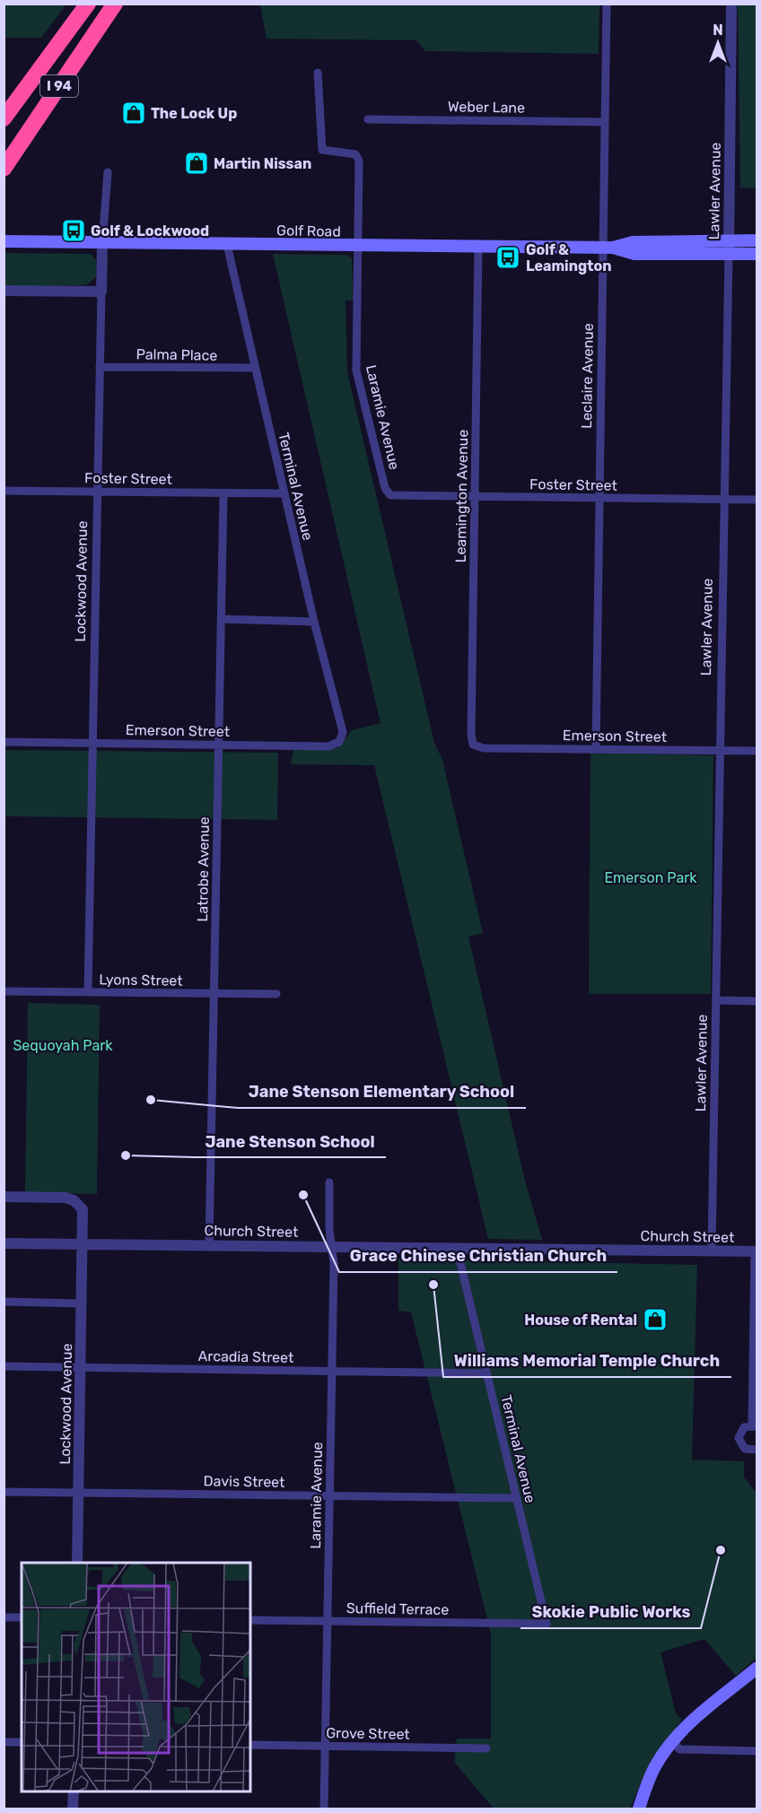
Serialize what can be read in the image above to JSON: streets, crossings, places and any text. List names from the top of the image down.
{
  "streets": {
    "highway": ["I 94"],
    "main road": ["Golf Road"],
    "street": [
      "Weber Lane",
      "Lawler Avenue",
      "Palma Place",
      "Leclaire Avenue",
      "Laramie Avenue",
      "Foster Street",
      "Terminal Avenue",
      "Leamington Avenue",
      "Lockwood Avenue",
      "Emerson Street",
      "Latrobe Avenue",
      "Lyons Street",
      "Church Street",
      "Arcadia Street",
      "Davis Street",
      "Suffield Terrace",
      "Grove Street"
    ]
  },
  "crossings": [
    ["Weber Lane", "Leclaire Avenue"],
    ["Lawler Avenue", "Golf Road"],
    ["Lawler Avenue", "Foster Street"],
    ["Lawler Avenue", "Emerson Street"],
    ["Lawler Avenue", "Church Street"],
    ["Golf Road", "Leclaire Avenue"],
    ["Golf Road", "Laramie Avenue"],
    ["Golf Road", "Terminal Avenue"],
    ["Golf Road", "Leamington Avenue"],
    ["Golf Road", "Lockwood Avenue"],
    ["Palma Place", "Terminal Avenue"],
    ["Palma Place", "Lockwood Avenue"],
    ["Leclaire Avenue", "Foster Street"],
    ["Leclaire Avenue", "Emerson Street"],
    ["Laramie Avenue", "Foster Street"],
    ["Laramie Avenue", "Church Street"],
    ["Laramie Avenue", "Arcadia Street"],
    ["Laramie Avenue", "Davis Street"],
    ["Laramie Avenue", "Suffield Terrace"],
    ["Laramie Avenue", "Grove Street"],
    ["Foster Street", "Terminal Avenue"],
    ["Foster Street", "Leamington Avenue"],
    ["Foster Street", "Lockwood Avenue"],
    ["Foster Street", "Latrobe Avenue"],
    ["Terminal Avenue", "Emerson Street"],
    ["Terminal Avenue", "Church Street"],
    ["Terminal Avenue", "Arcadia Street"],
    ["Terminal Avenue", "Davis Street"],
    ["Terminal Avenue", "Suffield Terrace"],
    ["Leamington Avenue", "Emerson Street"],
    ["Lockwood Avenue", "Emerson Street"],
    ["Lockwood Avenue", "Lyons Street"],
    ["Lockwood Avenue", "Church Street"],
    ["Lockwood Avenue", "Arcadia Street"],
    ["Lockwood Avenue", "Davis Street"],
    ["Emerson Street", "Latrobe Avenue"],
    ["Latrobe Avenue", "Lyons Street"],
    ["Latrobe Avenue", "Church Street"]
  ],
  "parks": ["Emerson Park", "Sequoyah Park"],
  "places": {
    "shop": ["The Lock Up", "Martin Nissan", "House of Rental"],
    "bus stop": ["Golf & Lockwood", "Golf & Leamington"],
    "other": [
      "Jane Stenson Elementary School",
      "Jane Stenson School",
      "Grace Chinese Christian Church",
      "Williams Memorial Temple Church",
      "Skokie Public Works"
    ]
  },
  "north": "top"
}
